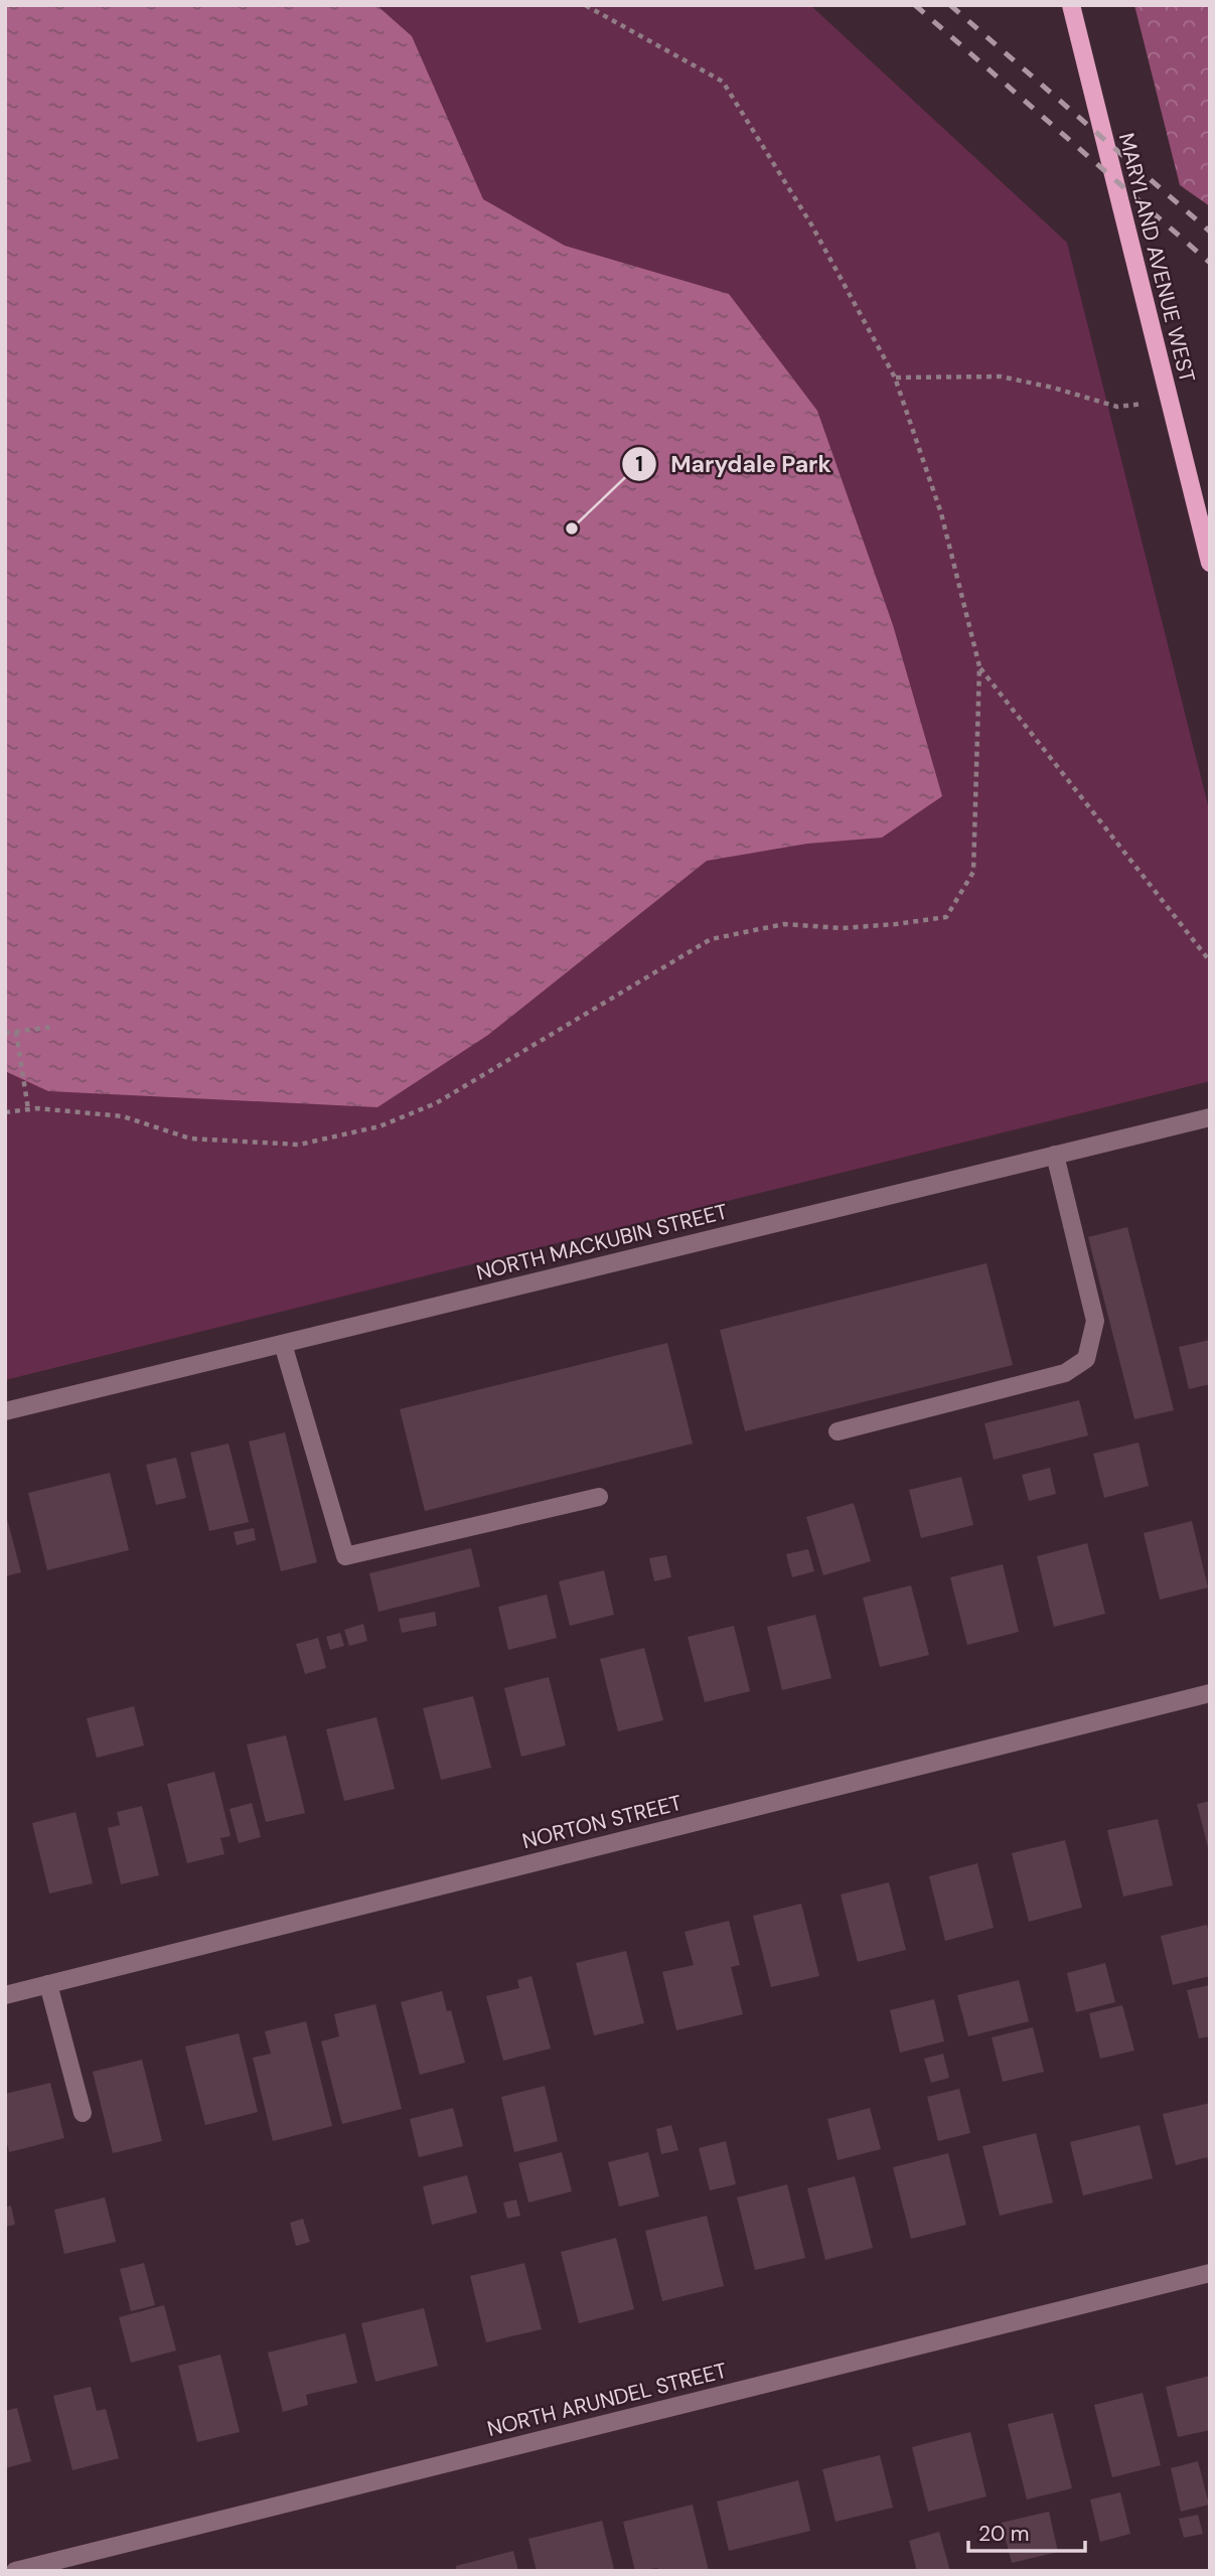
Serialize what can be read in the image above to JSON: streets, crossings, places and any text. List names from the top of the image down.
{
  "streets": {
    "main road": ["MARYLAND AVENUE WEST"],
    "street": ["NORTH MACKUBIN STREET", "NORTON STREET", "NORTH ARUNDEL STREET"]
  },
  "places": ["Marydale Park"],
  "scale_bar": "20 m"
}
